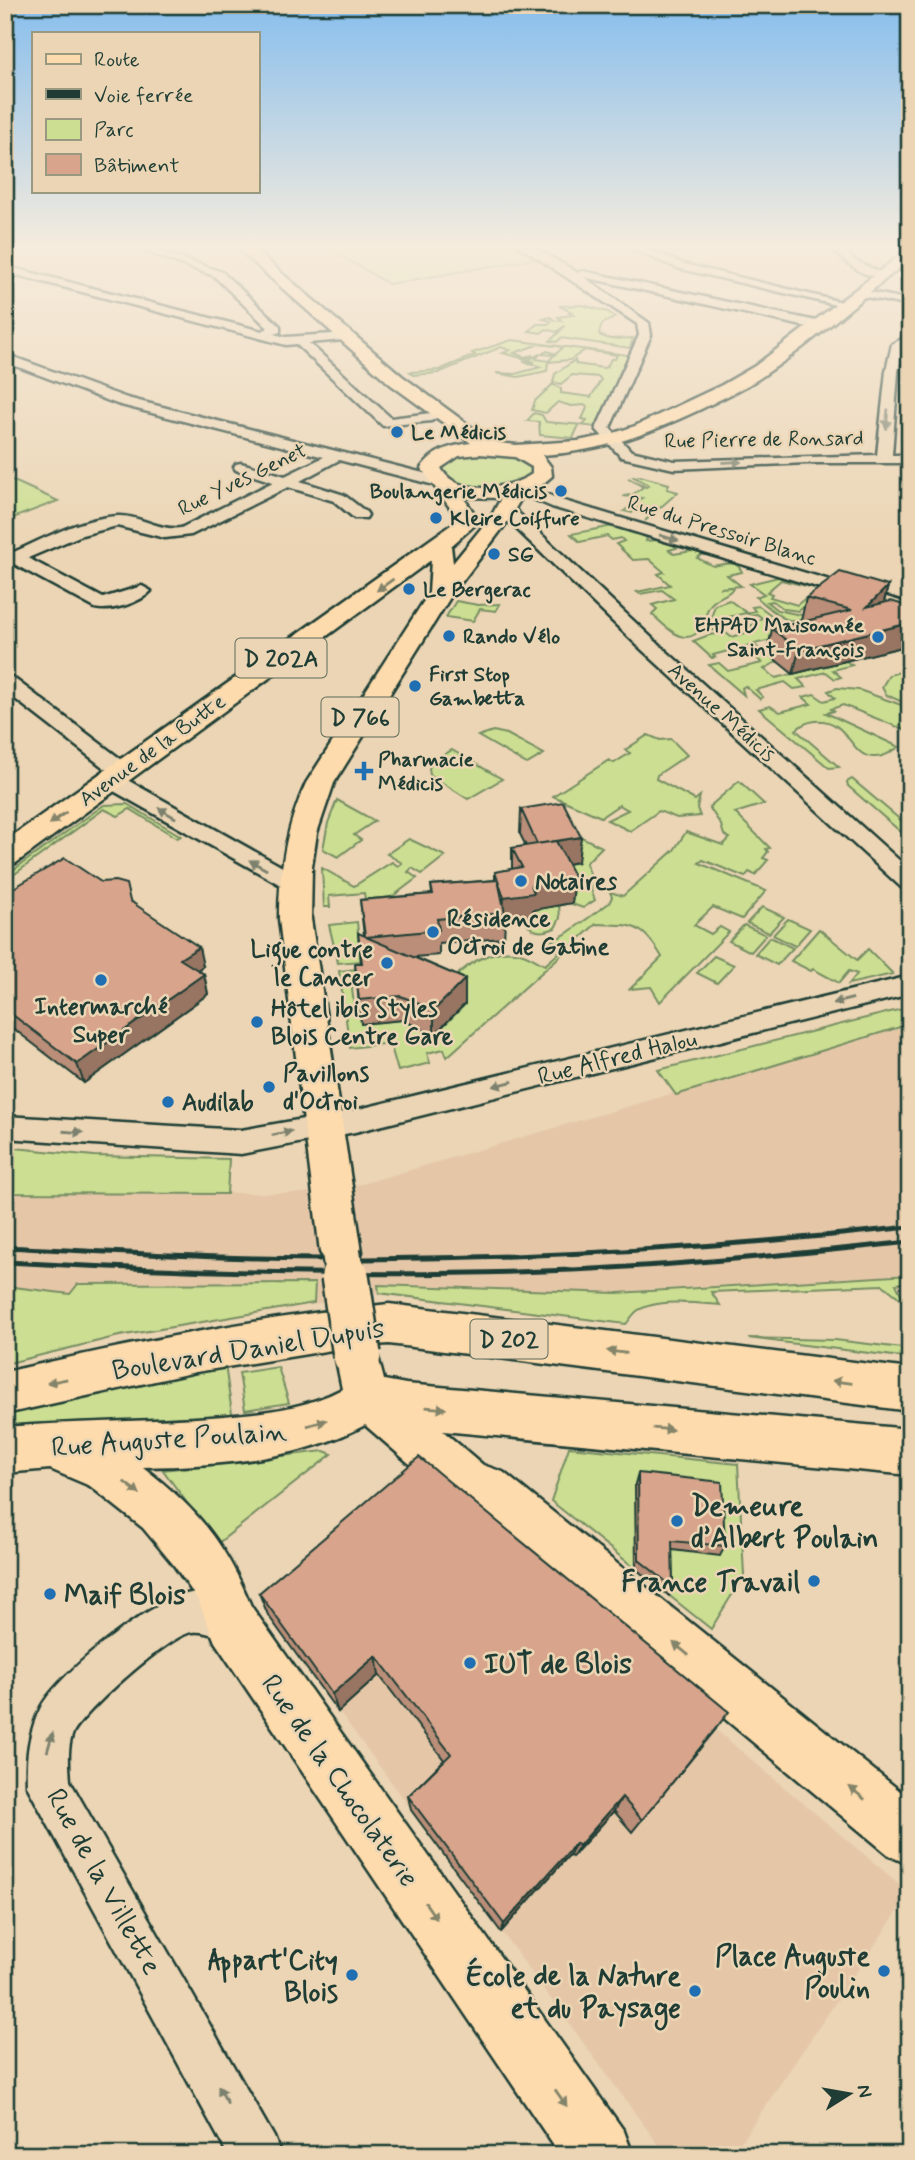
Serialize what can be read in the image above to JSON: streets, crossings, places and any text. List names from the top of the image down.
{
  "streets": {
    "main road": [
      "D 202A",
      "D 766",
      "Avenue de la Butte",
      "D 202",
      "Boulevard Daniel Dupuis",
      "Rue Auguste Poulain",
      "Rue de la Chocolaterie"
    ],
    "street": [
      "Rue Pierre de Ronsard",
      "Rue Yves Genet",
      "Rue du Pressoir Blanc",
      "Avenue Médicis",
      "Rue Alfred Halou",
      "Rue de la Villette"
    ]
  },
  "crossings": [
    ["Rue du Pressoir Blanc", "Avenue Médicis"],
    ["Rue du Pressoir Blanc", "D 766"],
    ["Avenue Médicis", "D 766"],
    ["D 766", "Rue Alfred Halou"],
    ["D 766", "Rue Auguste Poulain"],
    ["Rue Auguste Poulain", "Rue de la Chocolaterie"],
    ["Rue de la Chocolaterie", "Rue de la Villette"]
  ],
  "one_way": [
    "Rue Pierre de Ronsard",
    "Rue du Pressoir Blanc",
    "Avenue de la Butte",
    "Rue Auguste Poulain"
  ],
  "places": {
    "other": [
      "Le Médicis",
      "Boulangerie Médicis",
      "Kleire Coiffure",
      "SG",
      "Le Bergerac",
      "Rando Vélo",
      "EHPAD Maisonnée Saint-François",
      "First Stop Gambetta",
      "Notaires",
      "Résidence Octroi de Gatine",
      "Ligue contre le Cancer",
      "Intermarché Super",
      "Hôtel ibis Styles Blois Centre Gare",
      "Pavillons d'Octroi",
      "Audilab",
      "Demeure d’Albert Poulain",
      "France Travail",
      "Maif Blois",
      "IUT de Blois",
      "Place Auguste Poulin",
      "Appart'City Blois",
      "École de la Nature et du Paysage"
    ],
    "health": ["Pharmacie Médicis"]
  },
  "legend": [
    "Route",
    "Voie ferrée",
    "Parc",
    "Bâtiment"
  ],
  "north": "right"
}
